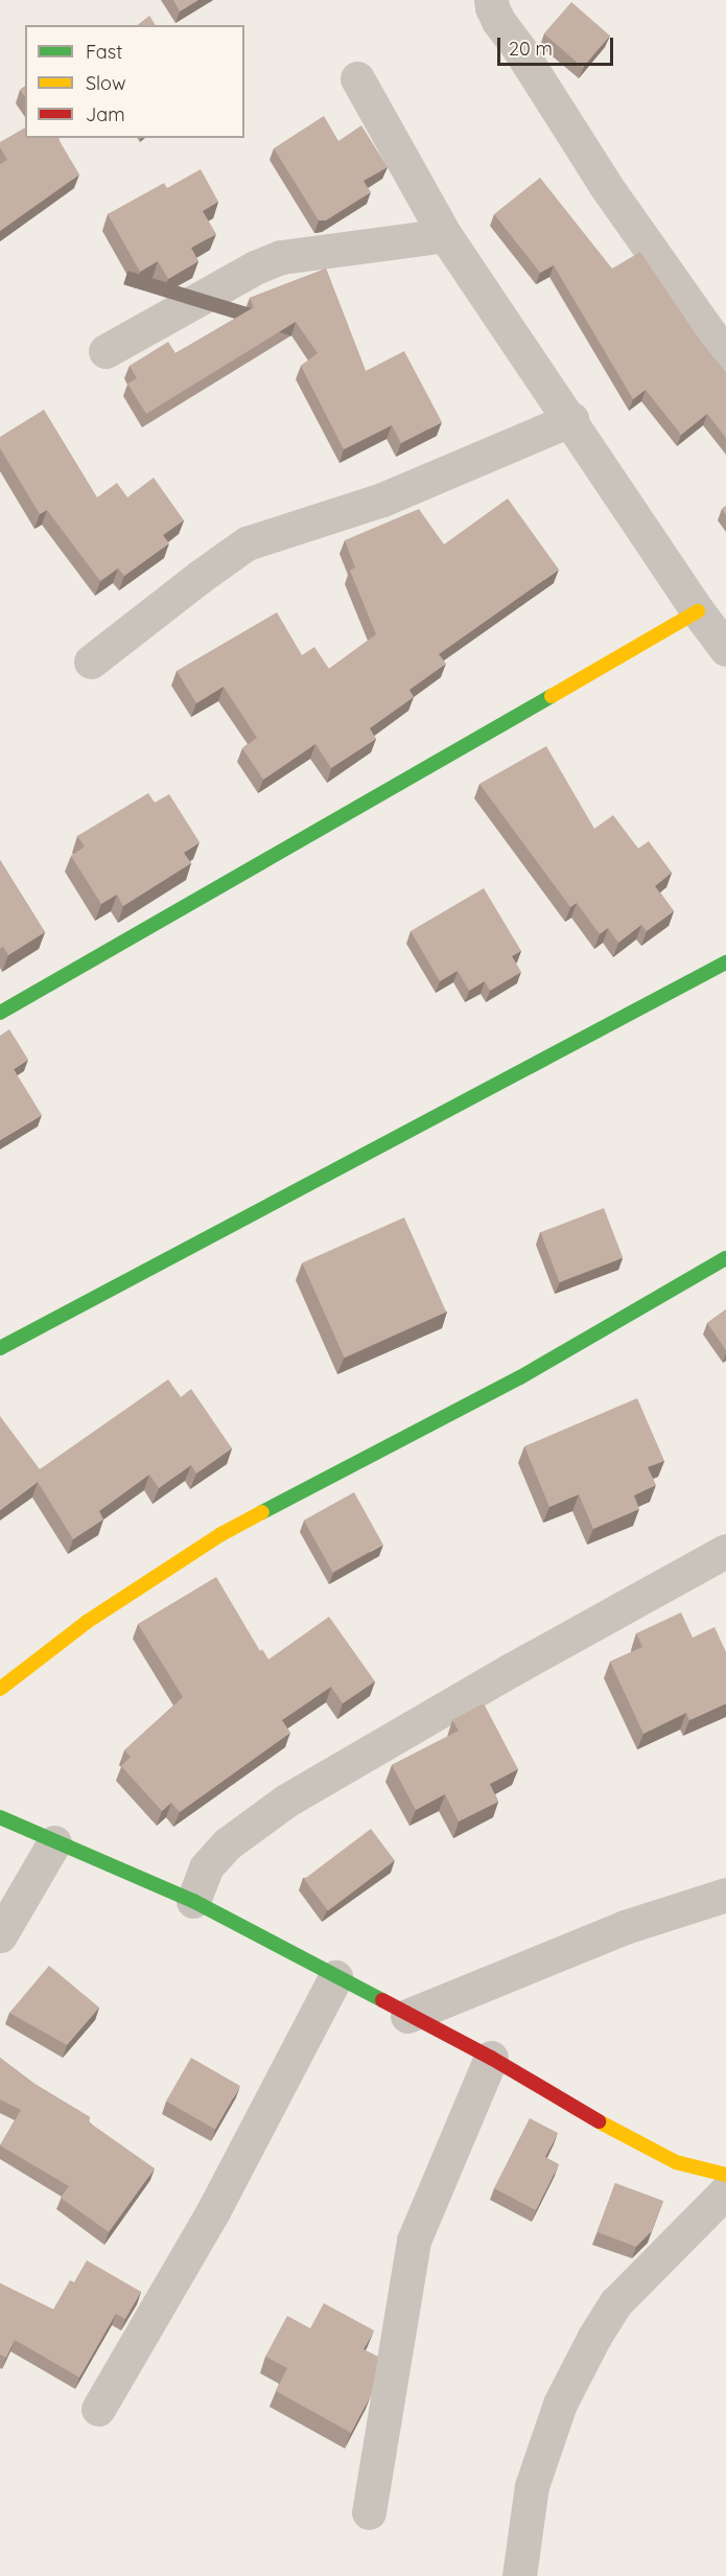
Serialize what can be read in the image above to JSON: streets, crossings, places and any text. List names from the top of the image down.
{
  "legend": ["Fast", "Slow", "Jam"],
  "scale_bar": "20 m"
}
